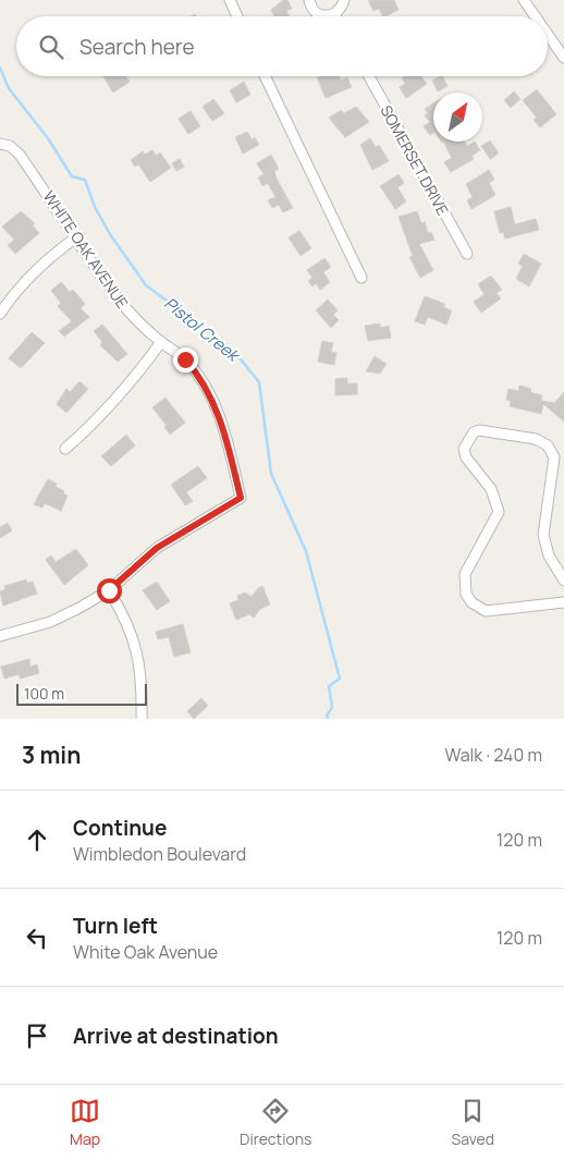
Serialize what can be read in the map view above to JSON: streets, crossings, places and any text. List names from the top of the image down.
{
  "streets": {
    "street": ["SOMERSET DRIVE", "WHITE OAK AVENUE"]
  },
  "water": ["Pistol Creek"],
  "scale_bar": "100 m",
  "north": "top right",
  "page": {
    "search": "Search here",
    "scale": "100 m",
    "heading": ["3 min", "Walk · 240 m"],
    "list": [
      ["Continue", "Wimbledon Boulevard", "120 m"],
      ["Turn left", "White Oak Avenue", "120 m"],
      "Arrive at destination"
    ],
    "nav": ["Map", "Directions", "Saved"]
  }
}
